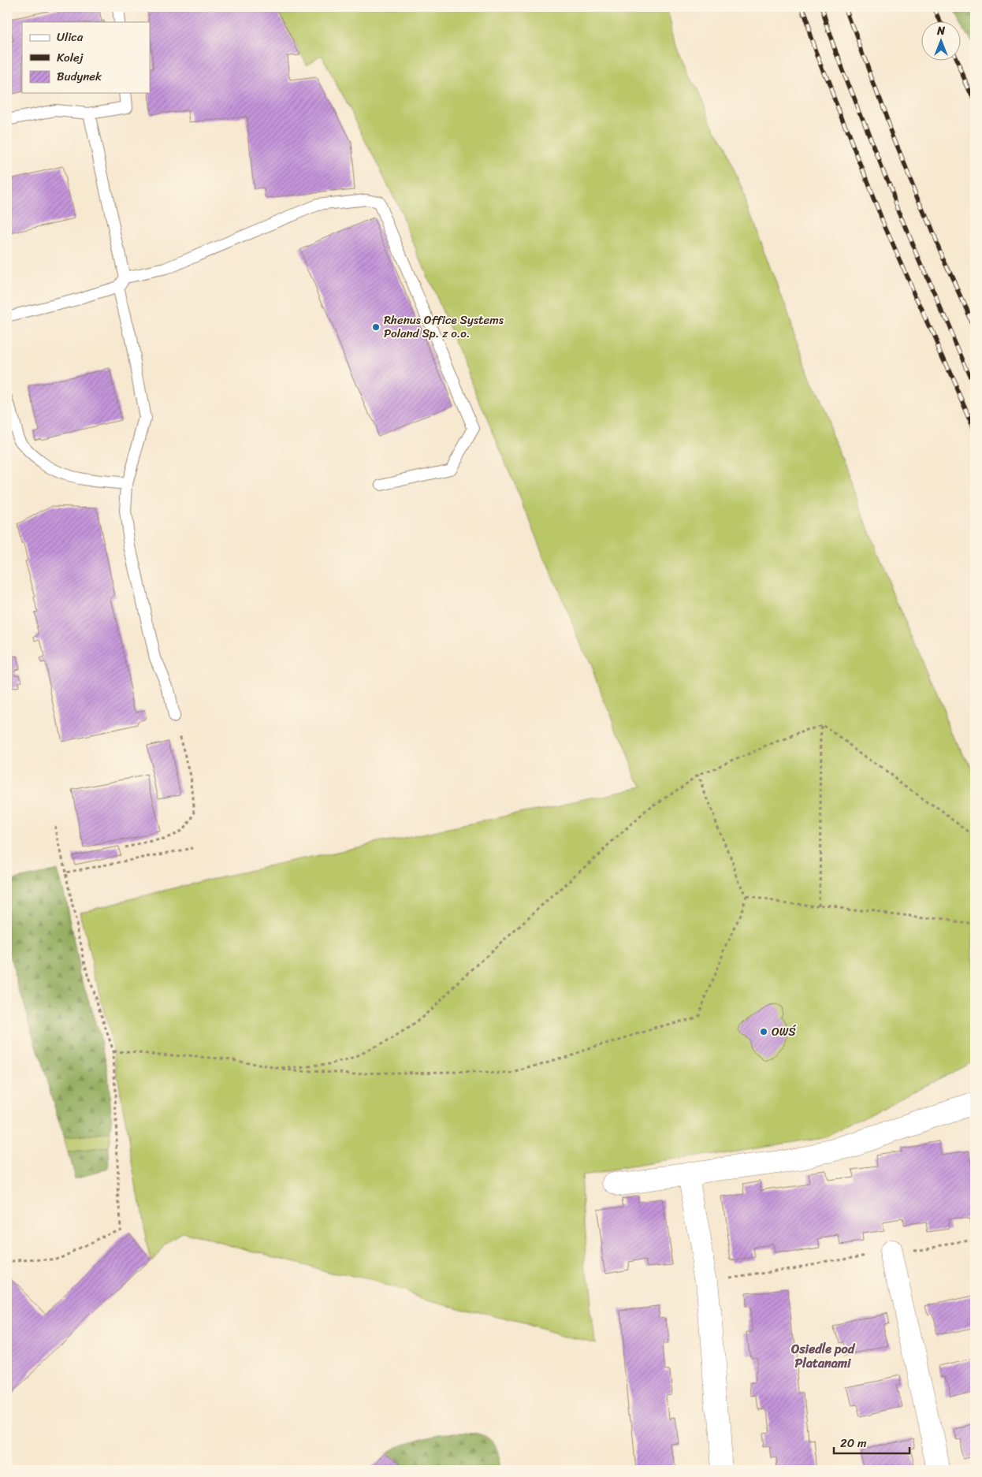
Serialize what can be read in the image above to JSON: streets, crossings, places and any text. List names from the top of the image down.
{
  "districts": ["Osiedle pod Platanami"],
  "places": ["Rhenus Office Systems Poland Sp. z o.o.", "OWŚ"],
  "legend": ["Ulica", "Kolej", "Budynek"],
  "scale_bar": "20 m",
  "north": "top"
}
